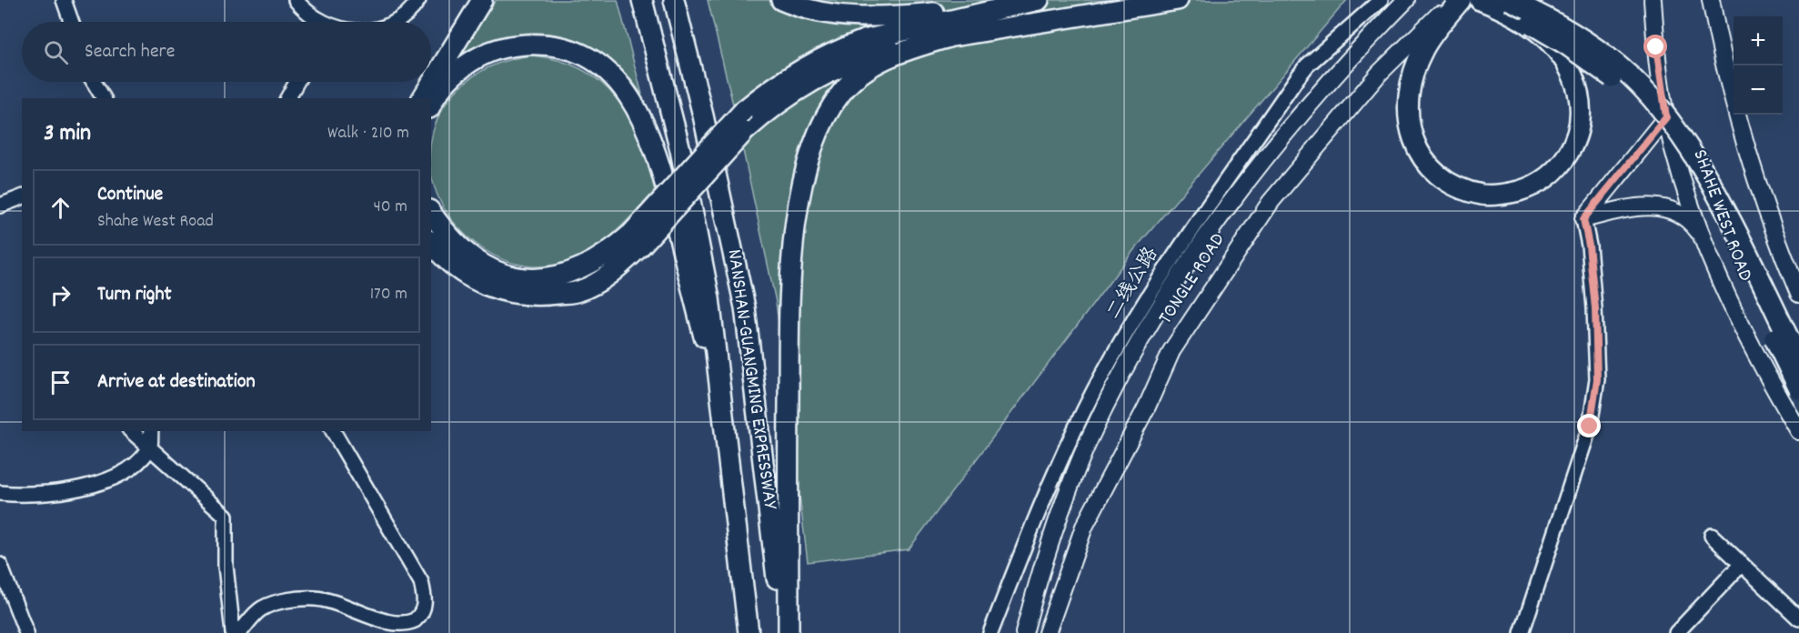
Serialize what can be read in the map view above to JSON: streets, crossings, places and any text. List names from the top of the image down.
{
  "streets": {
    "highway": ["NANSHAN-GUANGMING EXPRESSWAY"],
    "main road": ["SHAHE WEST ROAD", "TONGLE ROAD"],
    "street": ["二线公路"]
  },
  "page": {
    "map_buttons": ["+", "−"],
    "search": "Search here",
    "heading": ["3 min", "Walk · 210 m"],
    "list": [
      ["Continue", "Shahe West Road", "40 m"],
      ["Turn right", "170 m"],
      "Arrive at destination"
    ]
  }
}
